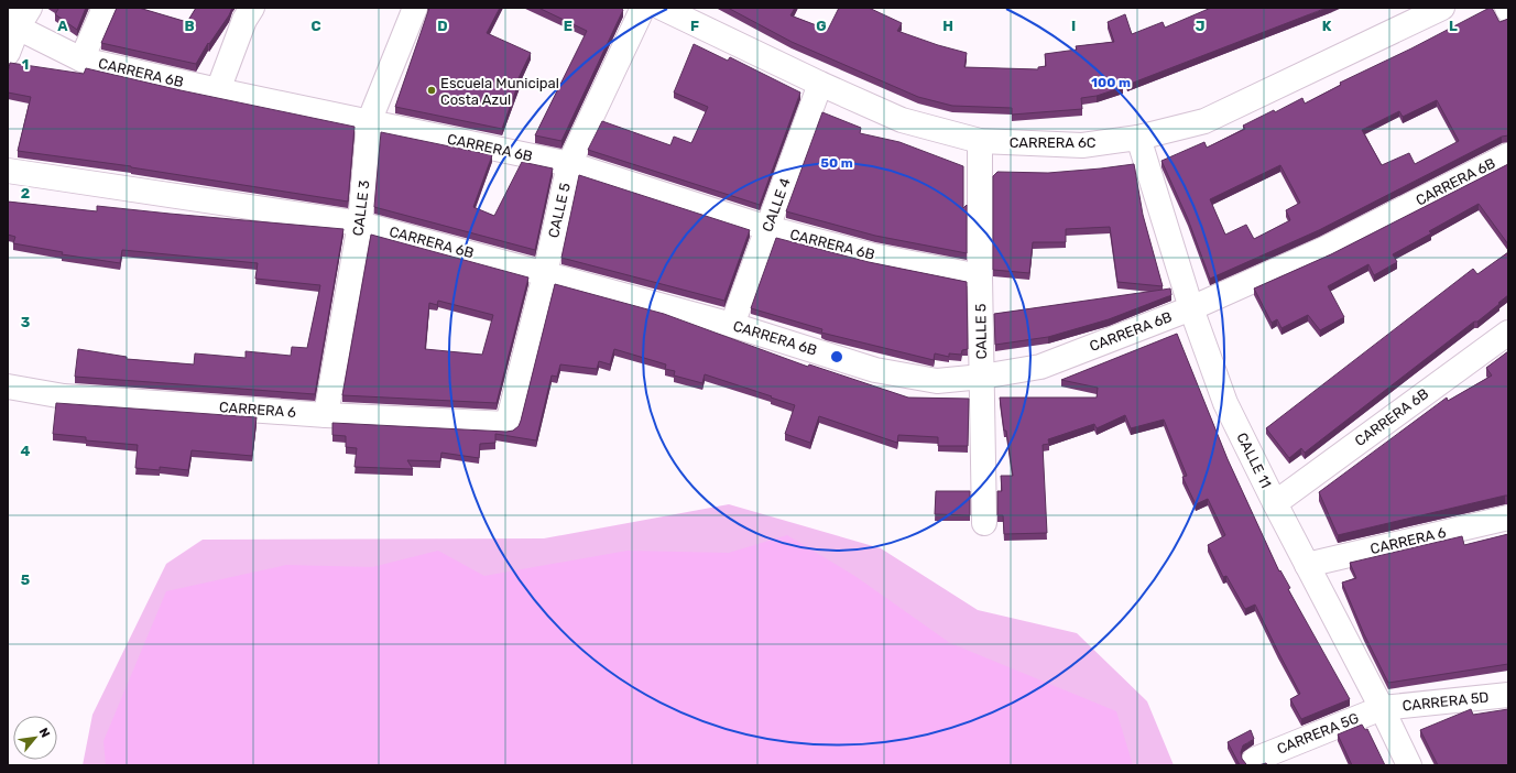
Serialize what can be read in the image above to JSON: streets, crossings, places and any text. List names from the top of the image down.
{
  "streets": {
    "street": [
      "CARRERA 6B",
      "CARRERA 6C",
      "CALLE 4",
      "CALLE 3",
      "CALLE 5",
      "CARRERA 6",
      "CALLE 11",
      "CARRERA 5D",
      "CARRERA 5G"
    ]
  },
  "crossings": [
    ["CARRERA 6B", "CALLE 4"],
    ["CARRERA 6B", "CALLE 3"],
    ["CARRERA 6B", "CALLE 5"],
    ["CARRERA 6B", "CALLE 11"],
    ["CARRERA 6C", "CALLE 4"],
    ["CARRERA 6C", "CALLE 5"],
    ["CARRERA 6C", "CALLE 11"],
    ["CALLE 3", "CARRERA 6"],
    ["CALLE 5", "CARRERA 6"],
    ["CARRERA 6", "CALLE 11"],
    ["CALLE 11", "CARRERA 5D"],
    ["CALLE 11", "CARRERA 5G"],
    ["CARRERA 5D", "CARRERA 5G"]
  ],
  "places": ["Escuela Municipal Costa Azul"],
  "north": "top right",
  "grid": {
    "columns": [
      "A",
      "B",
      "C",
      "D",
      "E",
      "F",
      "G",
      "H",
      "I",
      "J",
      "K",
      "L"
    ],
    "rows": [
      "1",
      "2",
      "3",
      "4",
      "5"
    ]
  },
  "rings": ["100 m", "50 m"]
}
